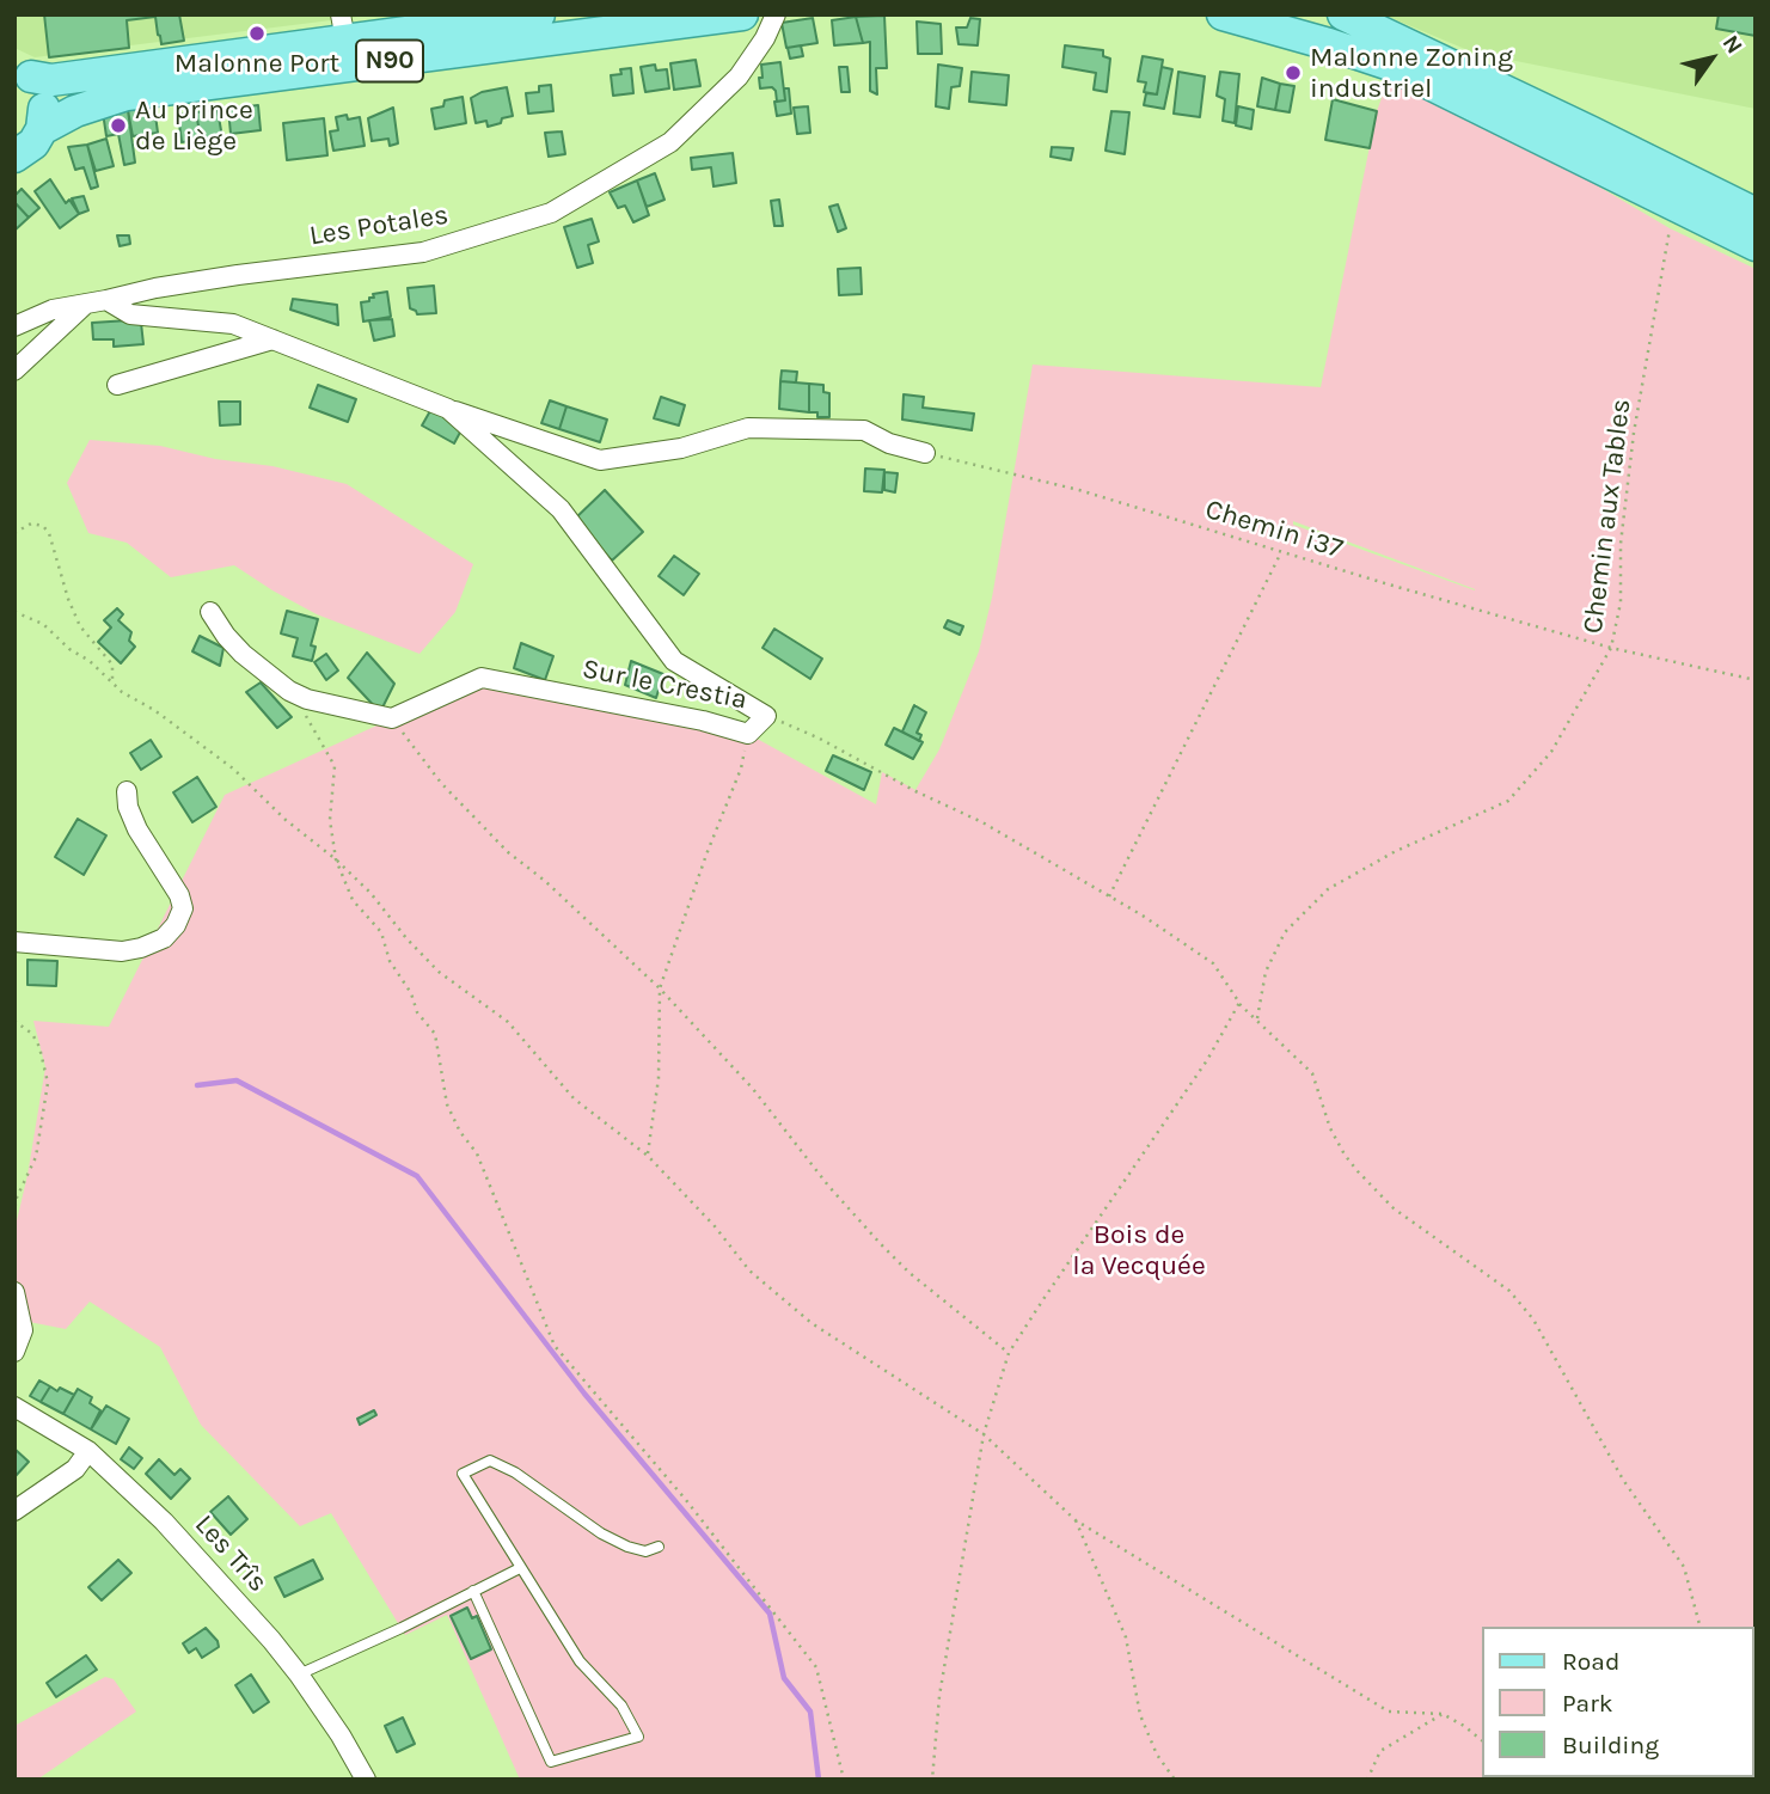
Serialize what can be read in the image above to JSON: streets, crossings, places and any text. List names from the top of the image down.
{
  "streets": {
    "main road": ["N90"],
    "street": ["Les Potales", "Sur le Crestia", "Les Trîs"],
    "path": ["Chemin aux Tables", "Chemin i37"]
  },
  "crossings": [
    ["Les Potales", "Sur le Crestia"],
    ["Chemin aux Tables", "Chemin i37"]
  ],
  "parks": ["Bois de la Vecquée"],
  "places": ["Malonne Port", "Malonne Zoning industriel", "Au prince de Liège"],
  "legend": ["Road", "Park", "Building"],
  "north": "top right"
}
